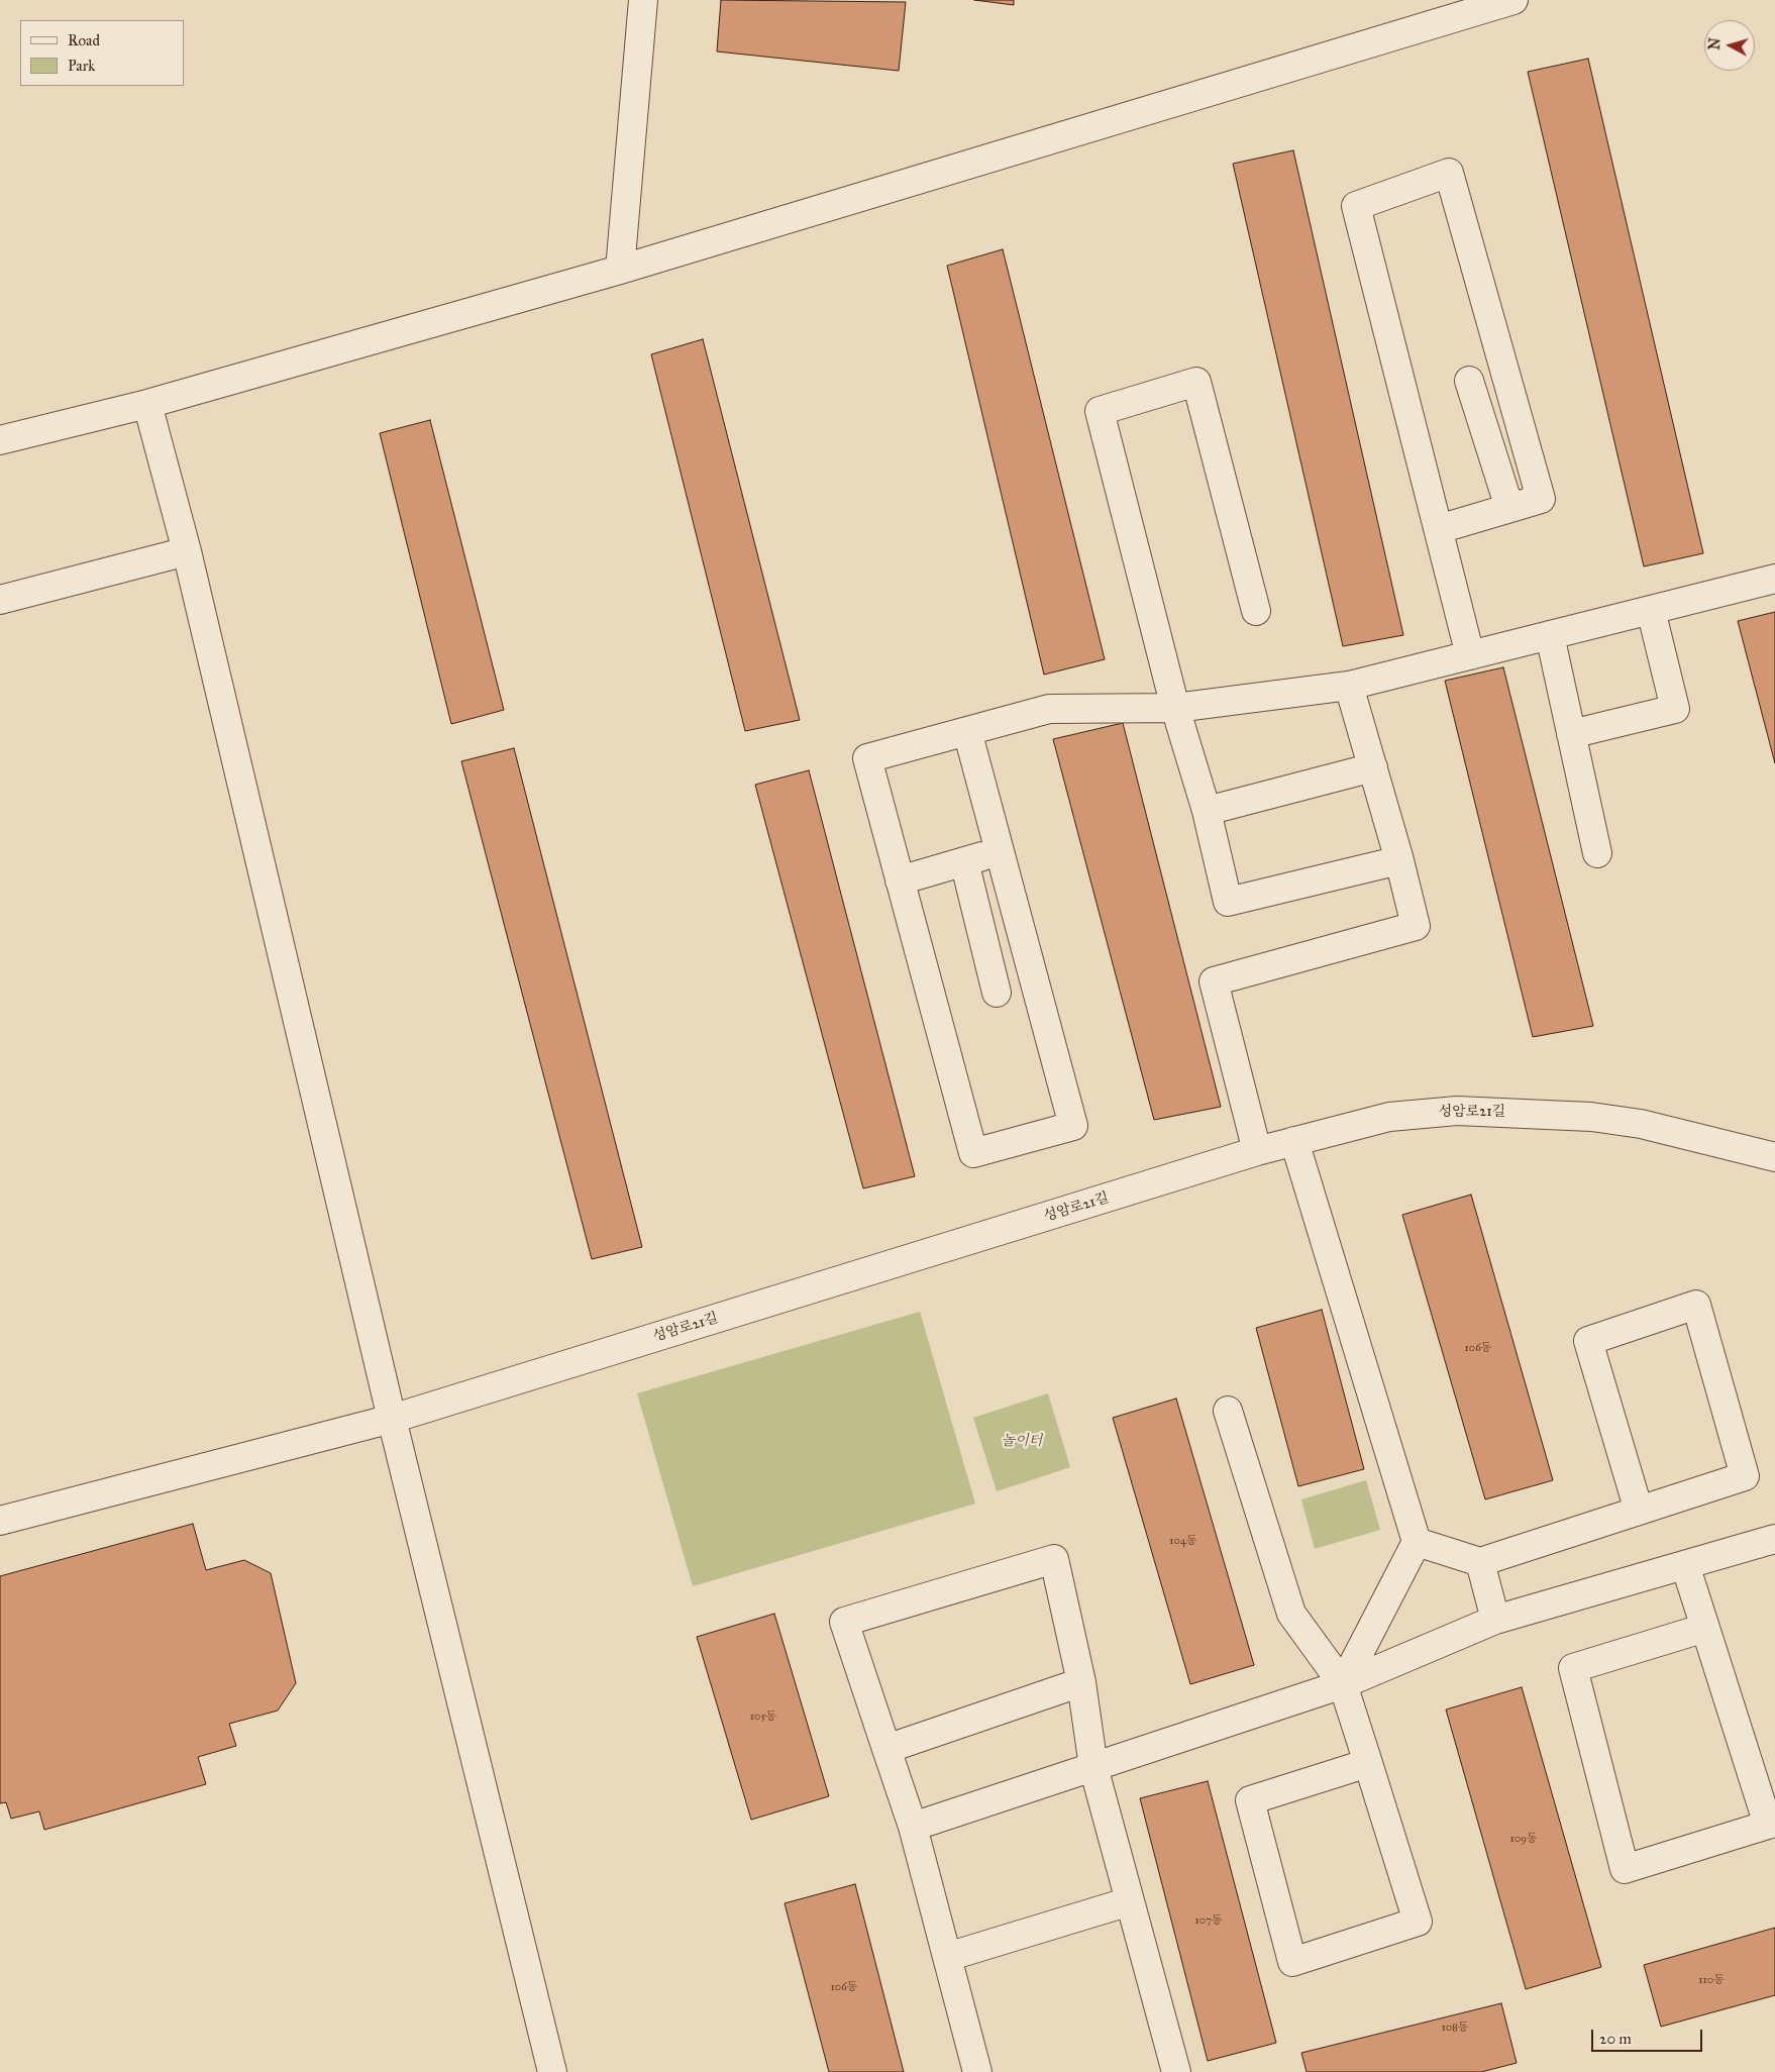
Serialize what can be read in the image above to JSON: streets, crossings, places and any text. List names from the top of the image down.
{
  "streets": {
    "street": ["성암로21길"]
  },
  "parks": ["놀이터"],
  "house_numbers": [
    "106동",
    "104동",
    "105동",
    "109동",
    "107동",
    "110동",
    "106동",
    "108동"
  ],
  "legend": ["Road", "Park"],
  "scale_bar": "20 m",
  "north": "left"
}
